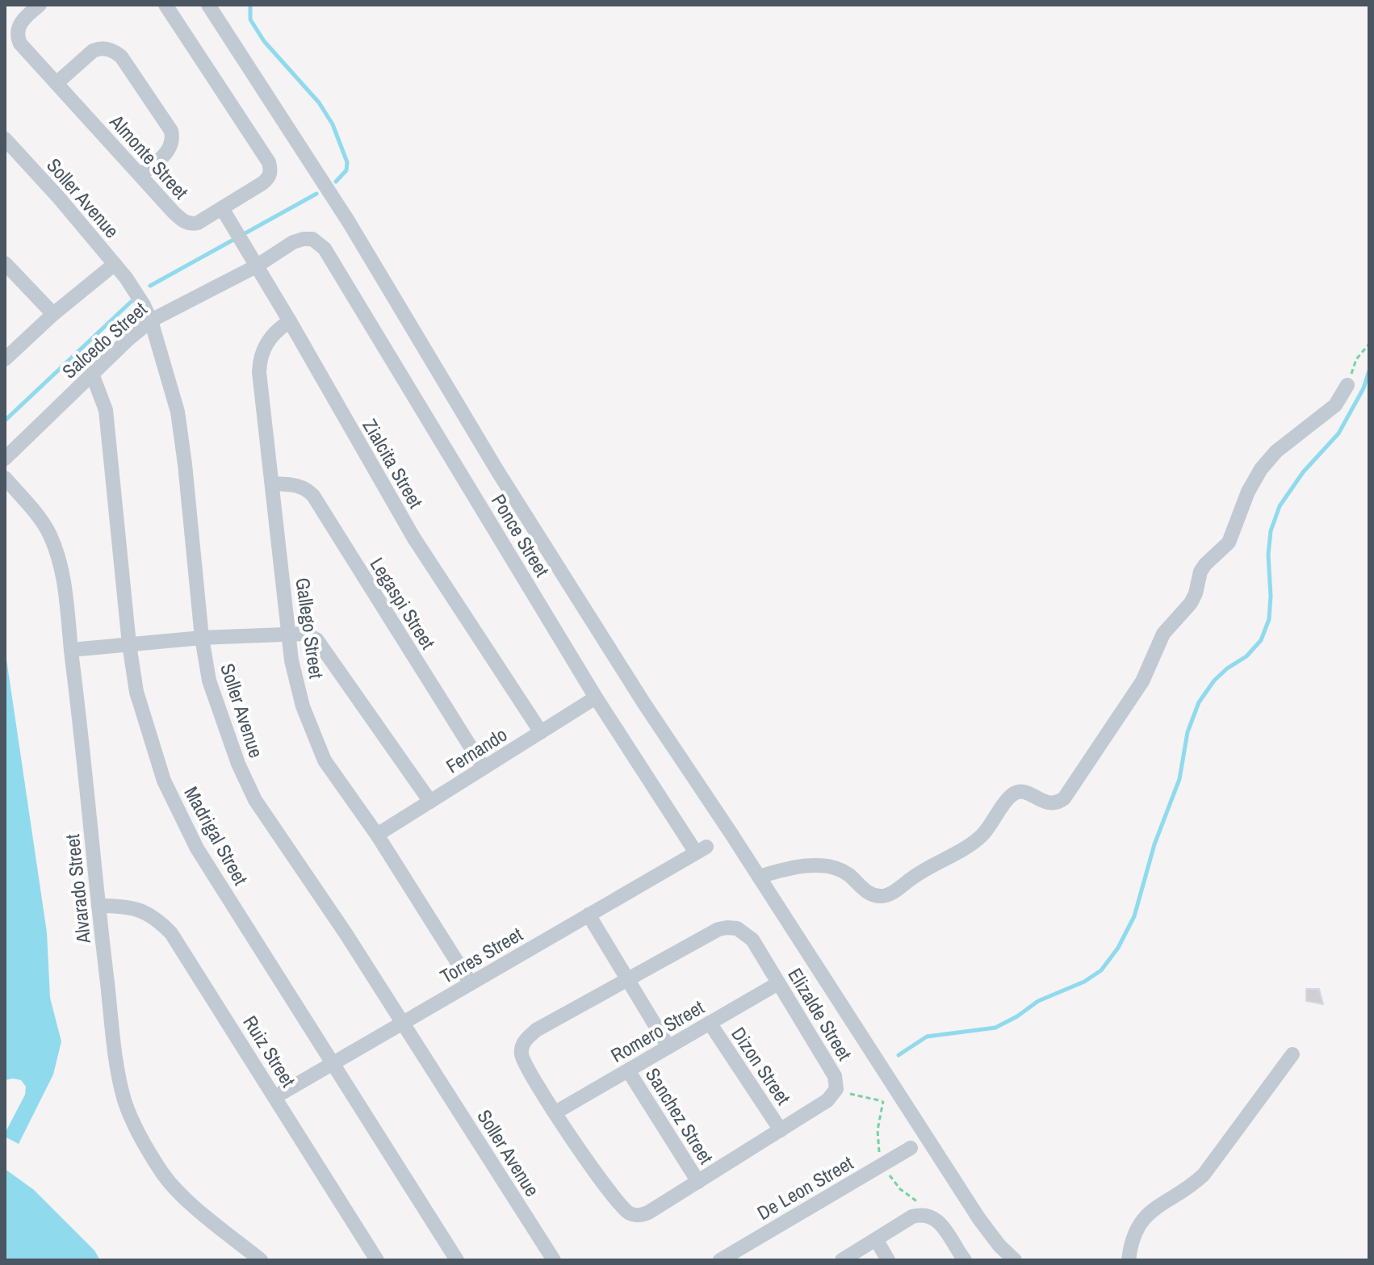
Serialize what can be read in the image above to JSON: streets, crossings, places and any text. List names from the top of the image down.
{
  "streets": {
    "street": [
      "Almonte Street",
      "Soller Avenue",
      "Salcedo Street",
      "Zialcita Street",
      "Ponce Street",
      "Legaspi Street",
      "Gallego Street",
      "Fernando",
      "Madrigal Street",
      "Alvarado Street",
      "Torres Street",
      "Elizalde Street",
      "Romero Street",
      "Ruiz Street",
      "Dizon Street",
      "Sanchez Street",
      "De Leon Street"
    ]
  },
  "crossings": [
    ["Almonte Street", "Zialcita Street"],
    ["Soller Avenue", "Salcedo Street"],
    ["Soller Avenue", "Torres Street"],
    ["Salcedo Street", "Zialcita Street"],
    ["Salcedo Street", "Ponce Street"],
    ["Salcedo Street", "Madrigal Street"],
    ["Zialcita Street", "Gallego Street"],
    ["Zialcita Street", "Fernando"],
    ["Ponce Street", "Fernando"],
    ["Ponce Street", "Torres Street"],
    ["Legaspi Street", "Gallego Street"],
    ["Legaspi Street", "Fernando"],
    ["Gallego Street", "Fernando"],
    ["Gallego Street", "Torres Street"],
    ["Madrigal Street", "Torres Street"],
    ["Alvarado Street", "Ruiz Street"],
    ["Torres Street", "Ruiz Street"],
    ["Elizalde Street", "Romero Street"],
    ["Elizalde Street", "Dizon Street"],
    ["Elizalde Street", "Sanchez Street"],
    ["Romero Street", "Dizon Street"],
    ["Romero Street", "Sanchez Street"]
  ]
}
